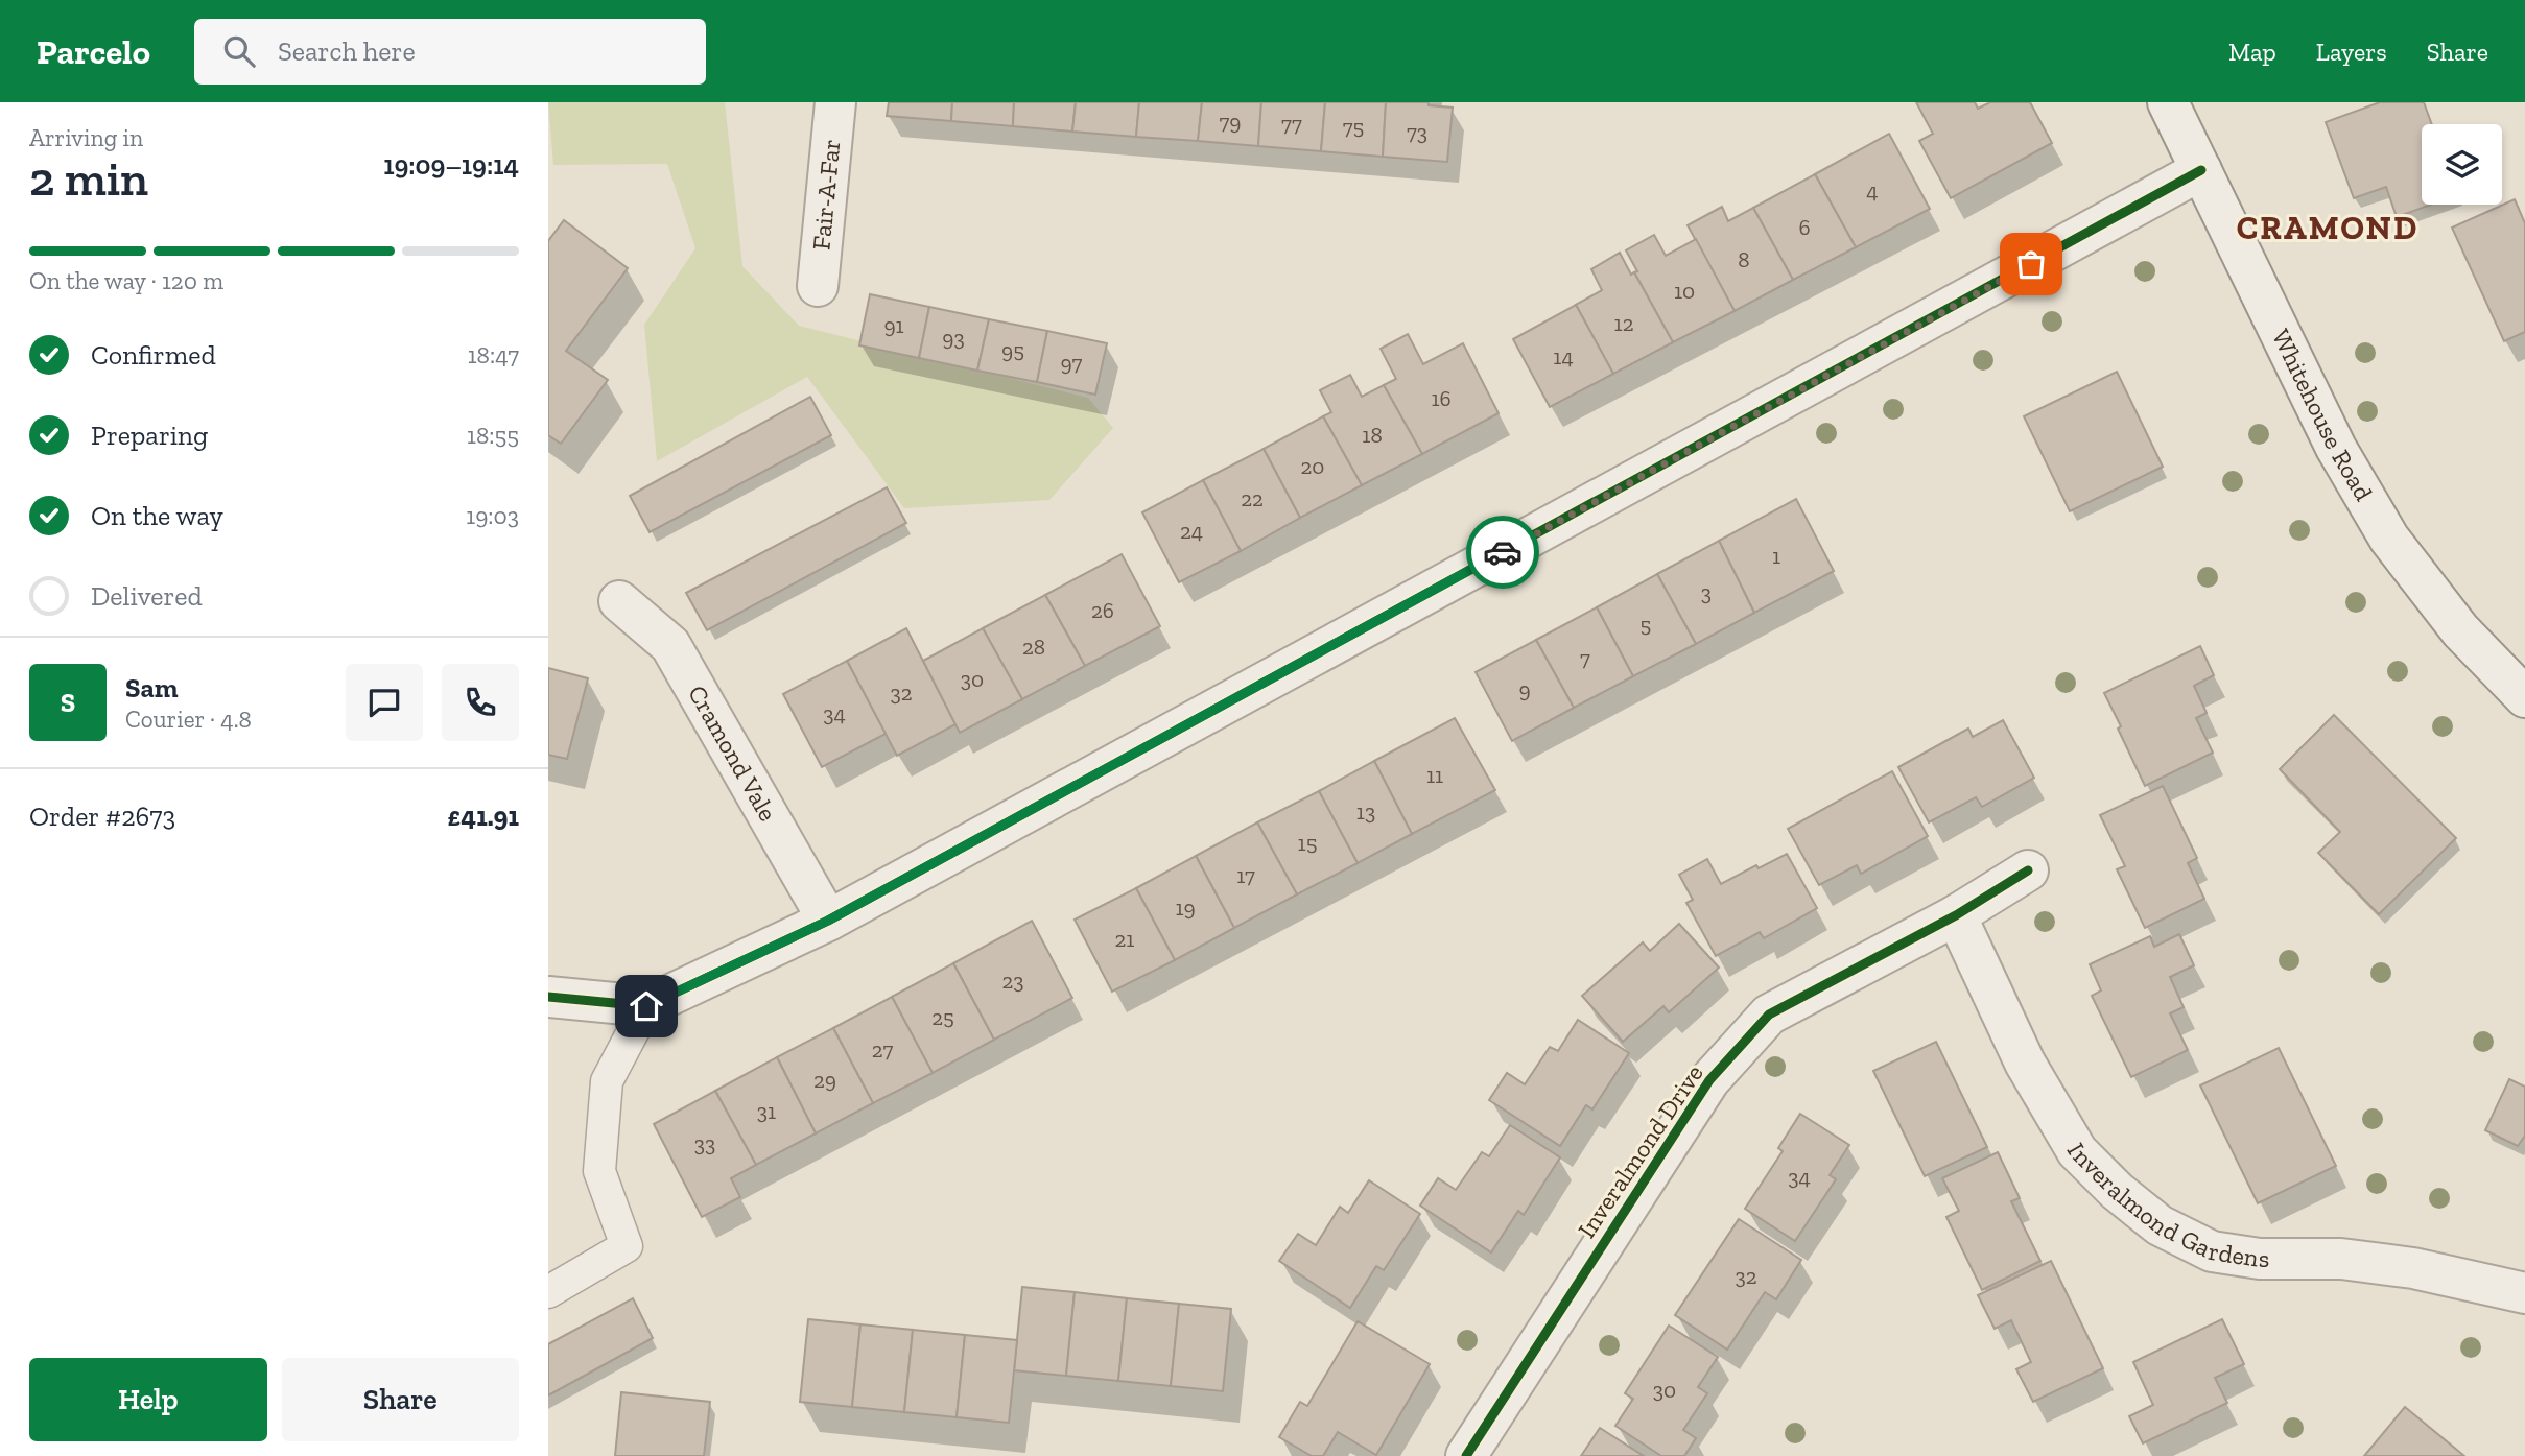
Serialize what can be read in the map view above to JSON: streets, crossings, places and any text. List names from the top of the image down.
{
  "streets": {
    "street": [
      "Fair-A-Far",
      "Whitehouse Road",
      "Cramond Vale",
      "Inveralmond Drive",
      "Inveralmond Gardens"
    ]
  },
  "crossings": [
    ["Inveralmond Drive", "Inveralmond Gardens"]
  ],
  "districts": ["CRAMOND"],
  "house_numbers": [
    "79",
    "77",
    "75",
    "73",
    "4",
    "6",
    "8",
    "10",
    "12",
    "91",
    "93",
    "95",
    "14",
    "97",
    "16",
    "18",
    "20",
    "22",
    "24",
    "1",
    "3",
    "26",
    "5",
    "28",
    "7",
    "30",
    "9",
    "32",
    "34",
    "11",
    "13",
    "15",
    "17",
    "19",
    "21",
    "23",
    "25",
    "27",
    "29",
    "31",
    "33",
    "34",
    "32",
    "30"
  ],
  "page": {
    "header": "Parcelo",
    "search": "Search here",
    "nav": ["Map", "Layers", "Share"],
    "heading": ["2 min", "Arriving in", "19:09–19:14"],
    "panel": [
      "Sam",
      "Courier · 4.8",
      "Order #2673",
      "£41.91"
    ],
    "bar": "On the way · 120 m",
    "list": [
      ["Confirmed", "18:47"],
      ["Preparing", "18:55"],
      ["On the way", "19:03"],
      "Delivered"
    ],
    "round": "S",
    "buttons": ["Help", "Share"]
  }
}
